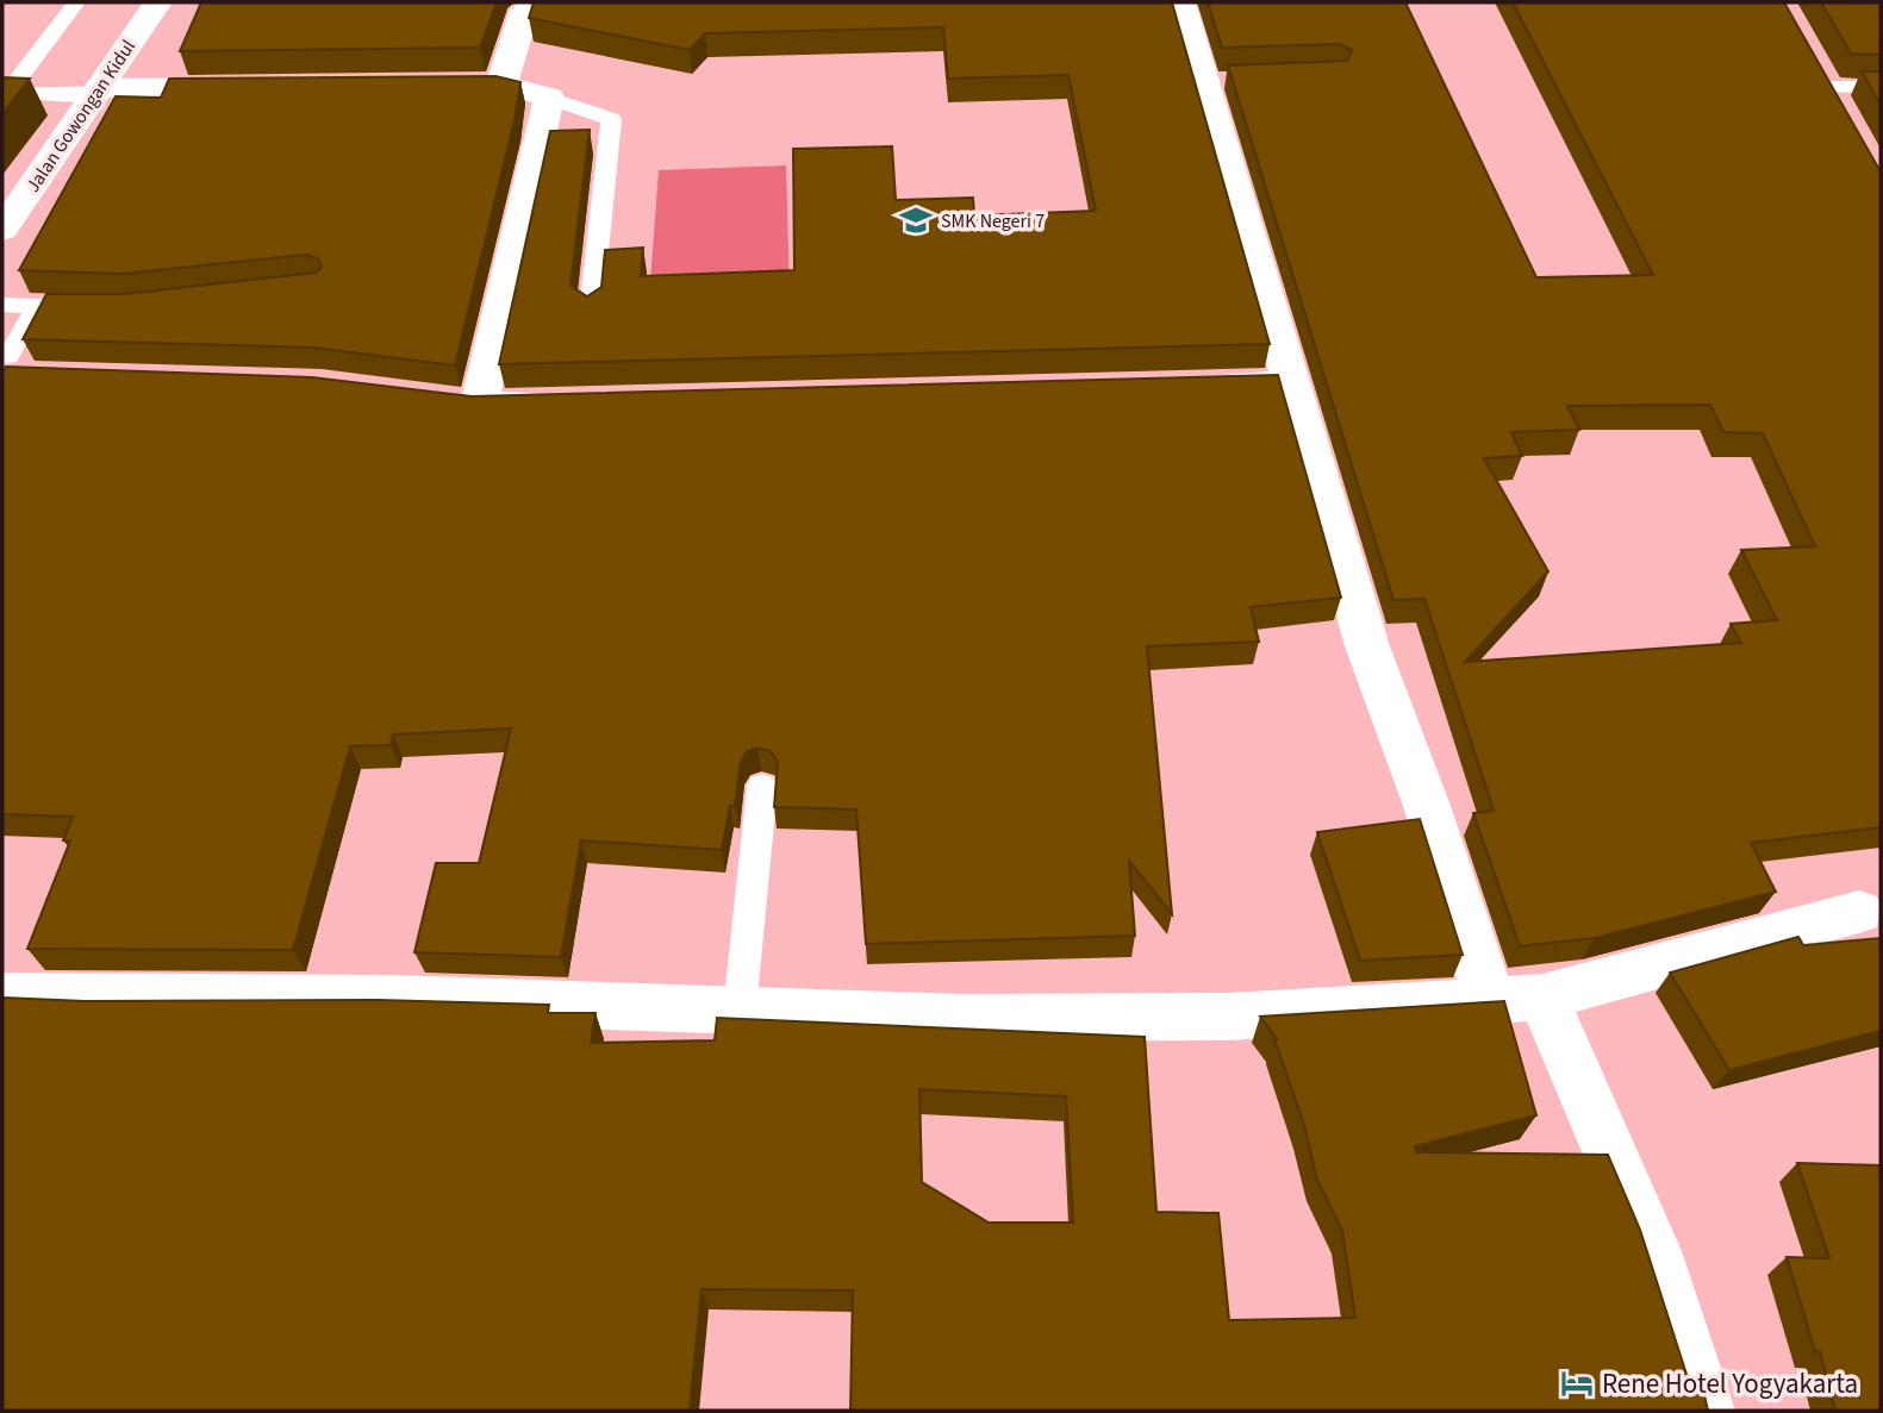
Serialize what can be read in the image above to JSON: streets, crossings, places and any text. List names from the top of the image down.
{
  "streets": {
    "street": ["Jalan Gowongan Kidul"]
  },
  "places": {
    "school or university": ["SMK Negeri 7"],
    "hotel": ["Rene Hotel Yogyakarta"]
  }
}
